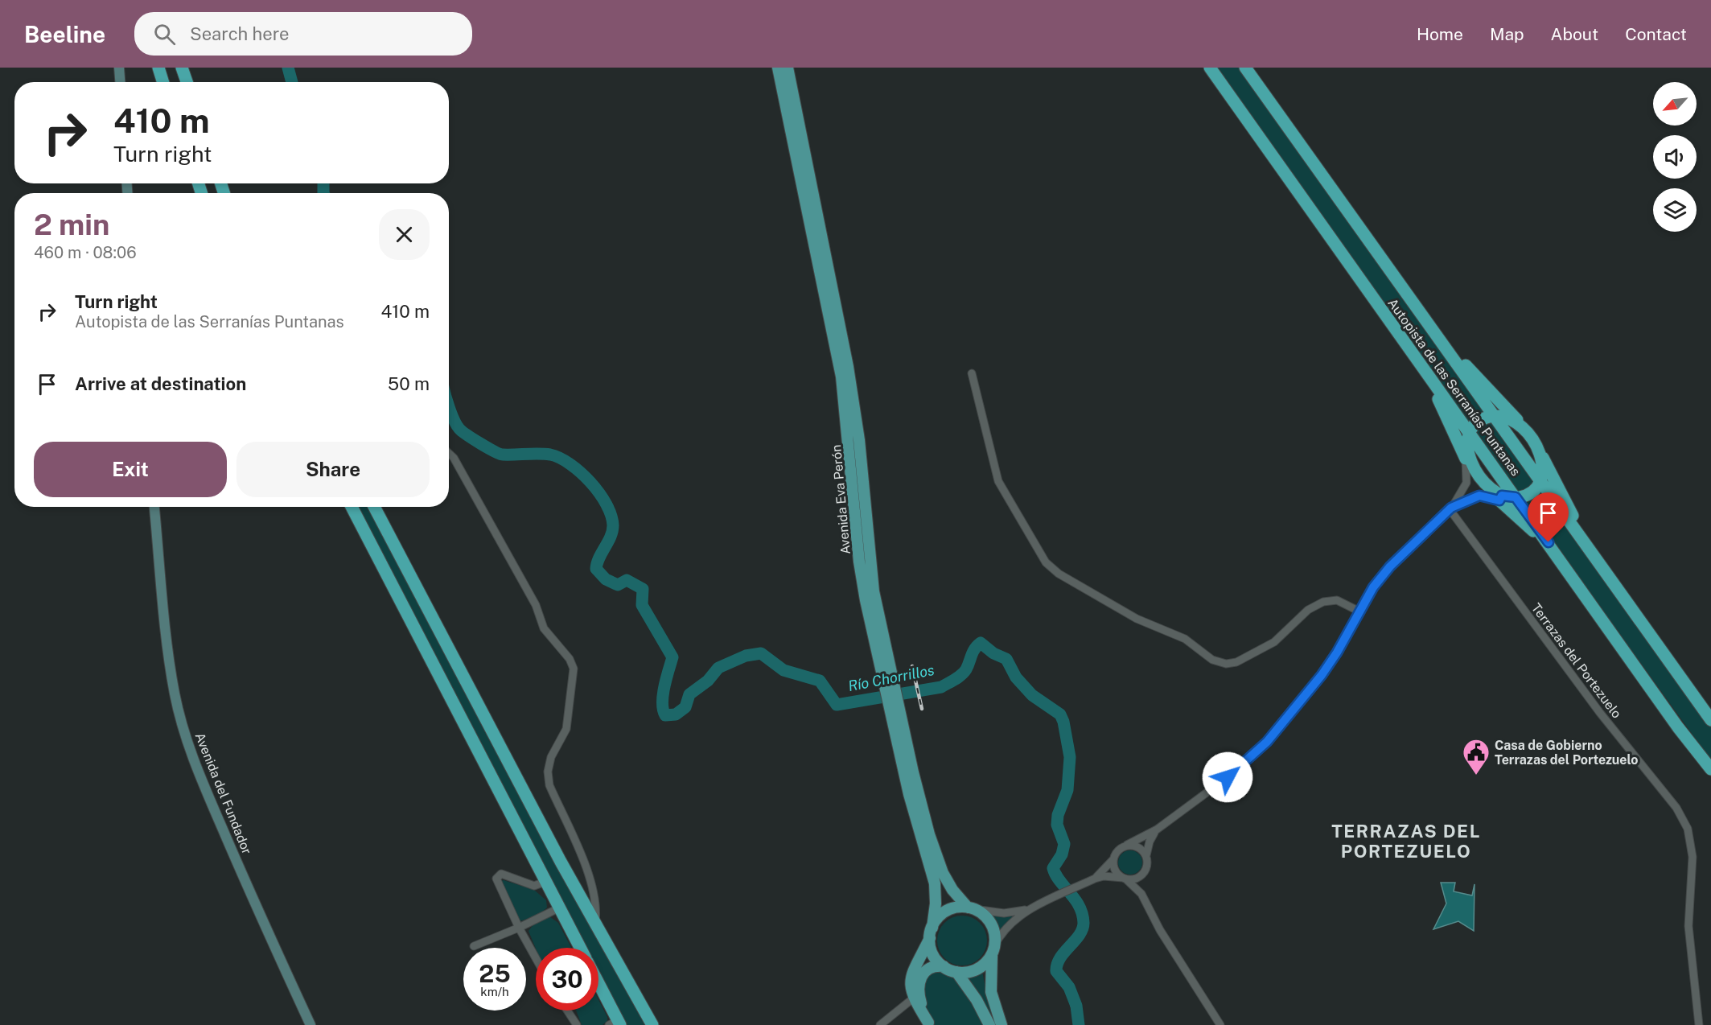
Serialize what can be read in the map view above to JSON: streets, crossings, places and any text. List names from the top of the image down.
{
  "streets": {
    "highway": ["Autopista de las Serranías Puntanas"],
    "main road": ["Avenida Eva Perón", "Avenida del Fundador"],
    "street": ["Terrazas del Portezuelo"]
  },
  "districts": ["TERRAZAS DEL PORTEZUELO"],
  "water": ["Río Chorrillos"],
  "places": {
    "public building": ["Casa de Gobierno Terrazas del Portezuelo"]
  },
  "north": "bottom left",
  "page": {
    "header": "Beeline",
    "search": "Search here",
    "nav": [
      "Home",
      "Map",
      "About",
      "Contact"
    ],
    "turn": ["410 m", "Turn right"],
    "heading": ["2 min", "460 m · 08:06"],
    "list": [
      {
        "name": "Turn right",
        "note": "Autopista de las Serranías Puntanas",
        "value": "410 m"
      },
      {
        "name": "Arrive at destination",
        "value": "50 m"
      }
    ],
    "buttons": ["Exit", "Share"],
    "speed": "25 km/h",
    "limit": "30"
  }
}
